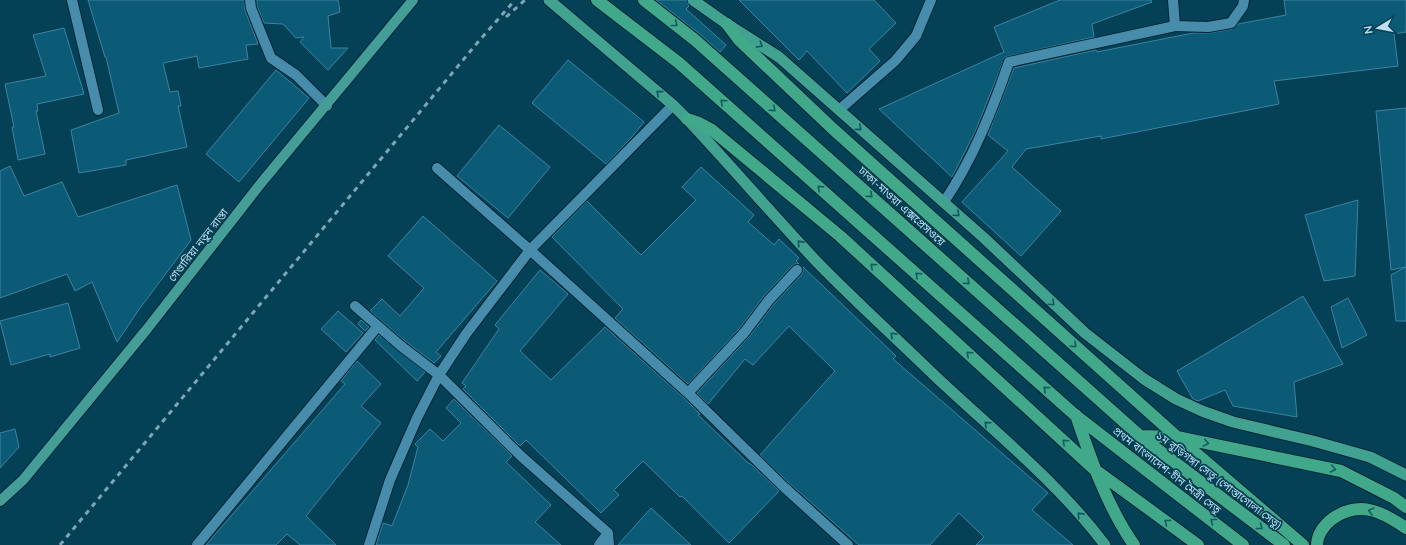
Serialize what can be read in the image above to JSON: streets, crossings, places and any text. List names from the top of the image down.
{
  "streets": {
    "highway": ["ঢাকা-মাওয়া এক্সপ্রেসওয়ে", "প্রথম বাংলাদেশ-চীন মৈত্রী সেতু", "১ম বুড়িগঙ্গা সেতু (পোস্তাগোলা সেতু)"],
    "main road": ["গেণ্ডারিয়া নতুন রাস্তা"]
  },
  "crossings": [
    ["ঢাকা-মাওয়া এক্সপ্রেসওয়ে", "১ম বুড়িগঙ্গা সেতু (পোস্তাগোলা সেতু)"]
  ],
  "north": "left"
}
